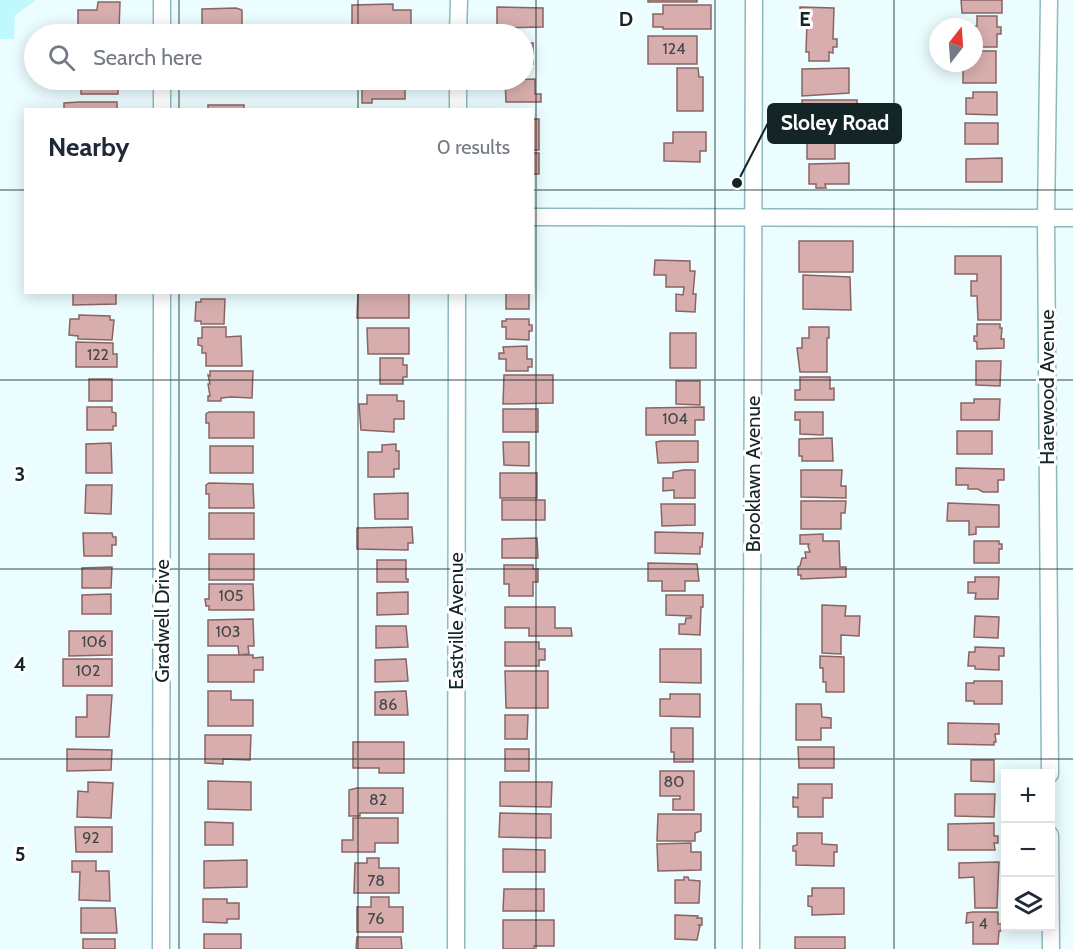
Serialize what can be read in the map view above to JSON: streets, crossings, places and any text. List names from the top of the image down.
{
  "streets": {
    "street": [
      "Harewood Avenue",
      "Brooklawn Avenue",
      "Gradwell Drive",
      "Eastville Avenue"
    ]
  },
  "places": ["Sloley Road"],
  "house_numbers": [
    "124",
    "122",
    "104",
    "105",
    "103",
    "106",
    "102",
    "86",
    "80",
    "82",
    "92",
    "78",
    "76",
    "4"
  ],
  "north": "top",
  "page": {
    "search": "Search here",
    "heading": ["Nearby", "0 results"],
    "map_buttons": ["+", "−"]
  },
  "grid": {
    "columns": ["D", "E"],
    "rows": ["3", "4", "5"]
  }
}
